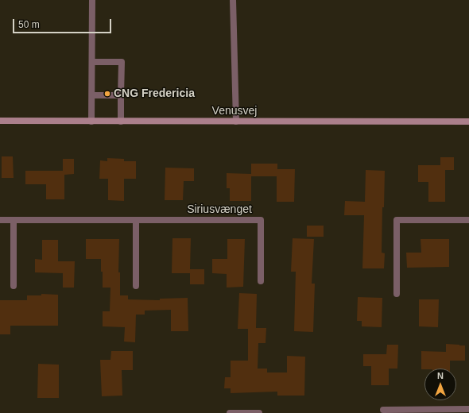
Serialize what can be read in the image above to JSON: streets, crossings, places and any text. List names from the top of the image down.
{
  "streets": {
    "street": ["Venusvej", "Siriusvænget"]
  },
  "places": ["CNG Fredericia"],
  "scale_bar": "50 m",
  "north": "top"
}
